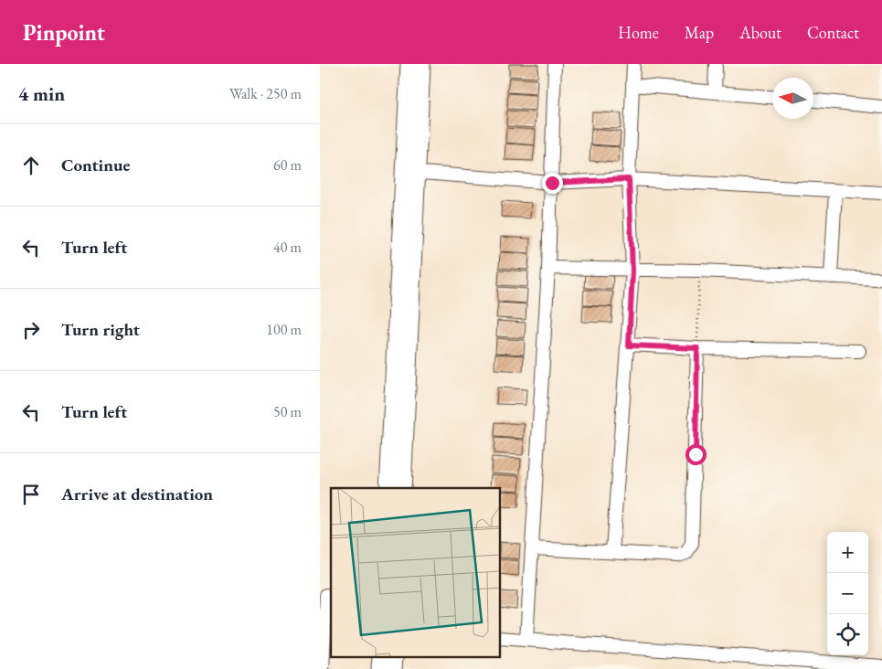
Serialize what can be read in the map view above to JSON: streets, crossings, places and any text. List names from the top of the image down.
{
  "north": "left",
  "page": {
    "header": "Pinpoint",
    "nav": [
      "Home",
      "Map",
      "About",
      "Contact"
    ],
    "heading": ["4 min", "Walk · 250 m"],
    "list": [
      ["Continue", "60 m"],
      ["Turn left", "40 m"],
      ["Turn right", "100 m"],
      ["Turn left", "50 m"],
      "Arrive at destination"
    ],
    "map_buttons": ["+", "−"]
  }
}
